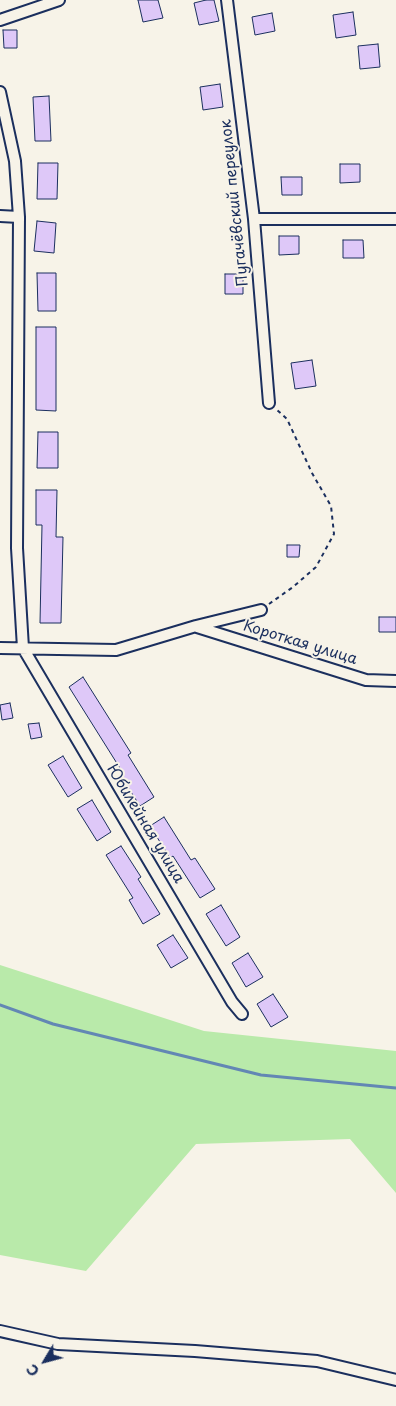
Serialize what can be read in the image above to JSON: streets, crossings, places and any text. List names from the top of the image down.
{
  "streets": {
    "street": ["Пугачёвский переулок", "Короткая улица", "Юбилейная улица"]
  },
  "north": "bottom left"
}
